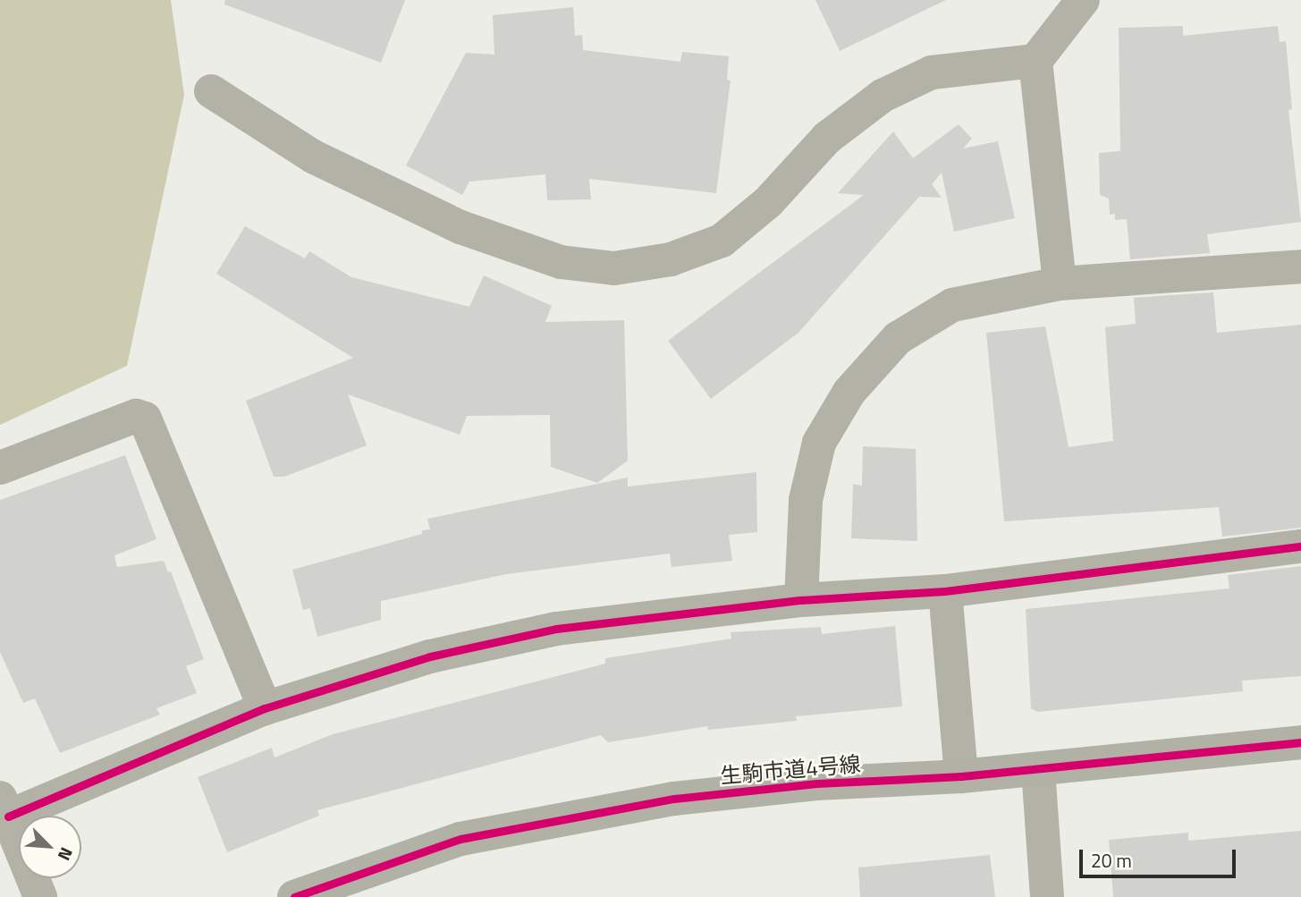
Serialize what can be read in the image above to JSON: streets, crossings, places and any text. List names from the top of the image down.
{
  "streets": {
    "street": ["生駒市道4号線"]
  },
  "scale_bar": "20 m",
  "north": "bottom right"
}
